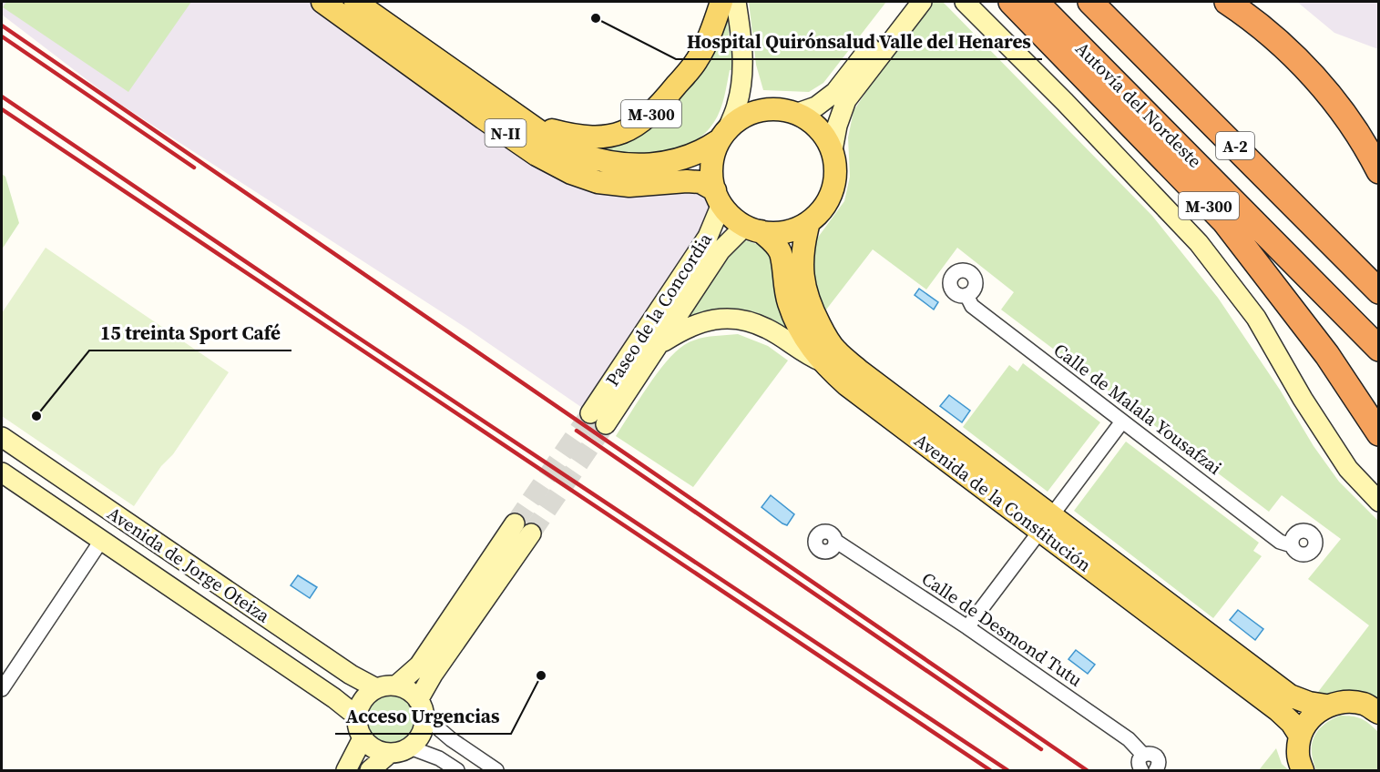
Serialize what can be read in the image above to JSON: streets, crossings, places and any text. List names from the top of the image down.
{
  "streets": {
    "highway": ["Autovía del Nordeste", "M-300", "A-2"],
    "main road": ["N-II", "Avenida de la Constitución"],
    "street": [
      "Paseo de la Concordia",
      "Calle de Malala Yousafzai",
      "Avenida de Jorge Oteiza",
      "Calle de Desmond Tutu"
    ]
  },
  "crossings": [
    ["M-300", "N-II"],
    ["N-II", "Paseo de la Concordia"],
    ["N-II", "Avenida de la Constitución"],
    ["Paseo de la Concordia", "Avenida de la Constitución"]
  ],
  "places": ["Hospital Quirónsalud Valle del Henares", "15 treinta Sport Café", "Acceso Urgencias"]
}
